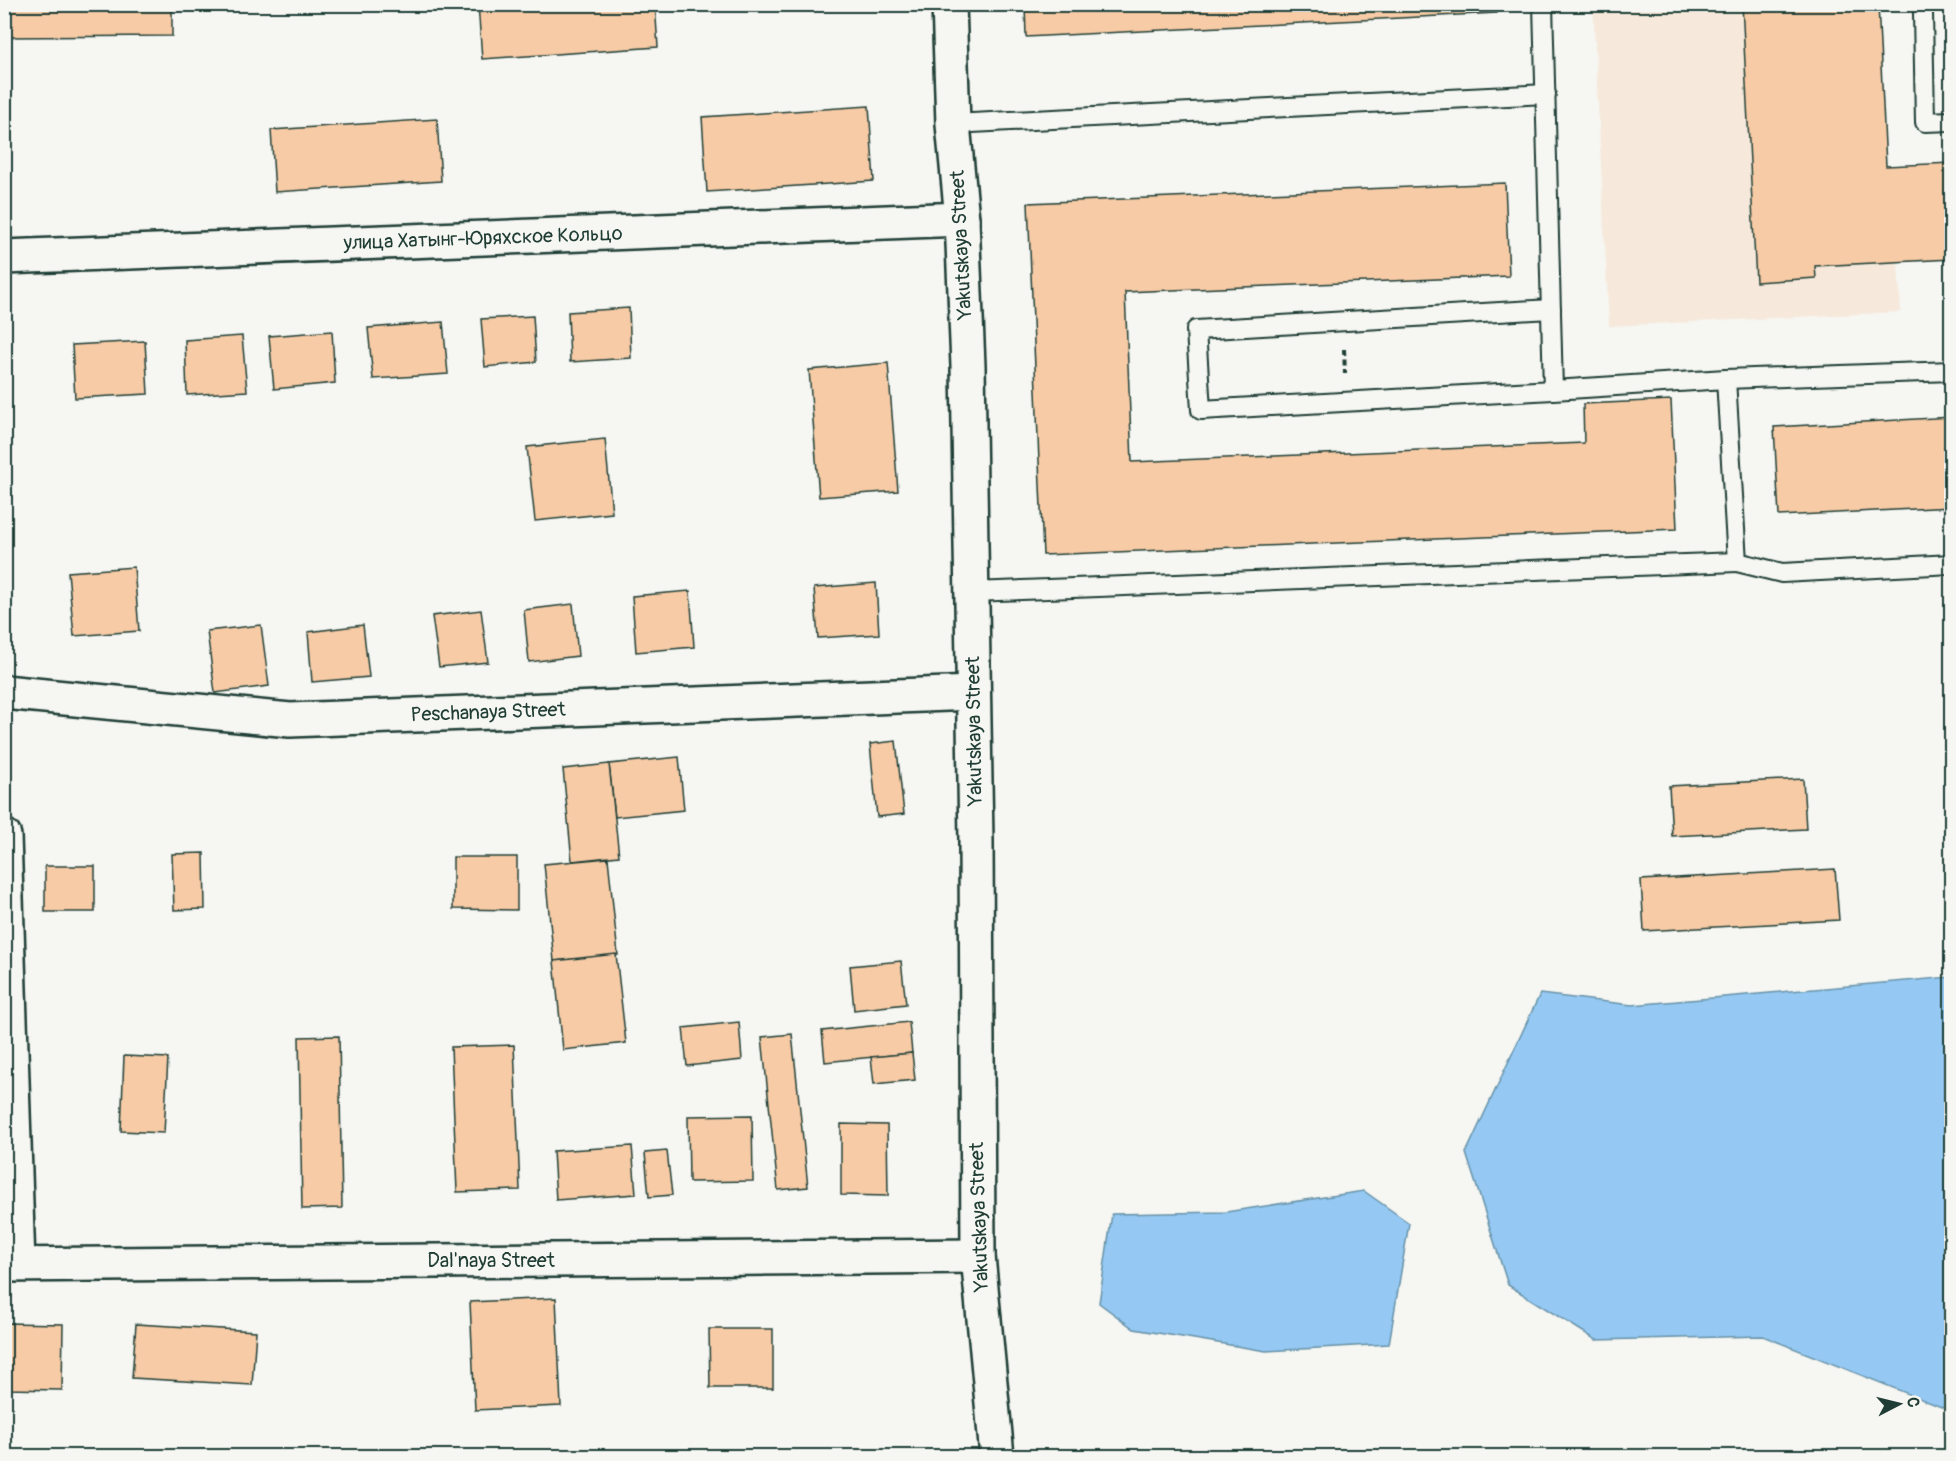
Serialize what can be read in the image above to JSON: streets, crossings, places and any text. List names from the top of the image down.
{
  "streets": {
    "street": [
      "улица Хатынг-Юряхское Кольцо",
      "Yakutskaya Street",
      "Peschanaya Street",
      "Dal'naya Street"
    ]
  },
  "crossings": [
    ["улица Хатынг-Юряхское Кольцо", "Yakutskaya Street"],
    ["Yakutskaya Street", "Peschanaya Street"],
    ["Yakutskaya Street", "Dal'naya Street"]
  ],
  "north": "right"
}
